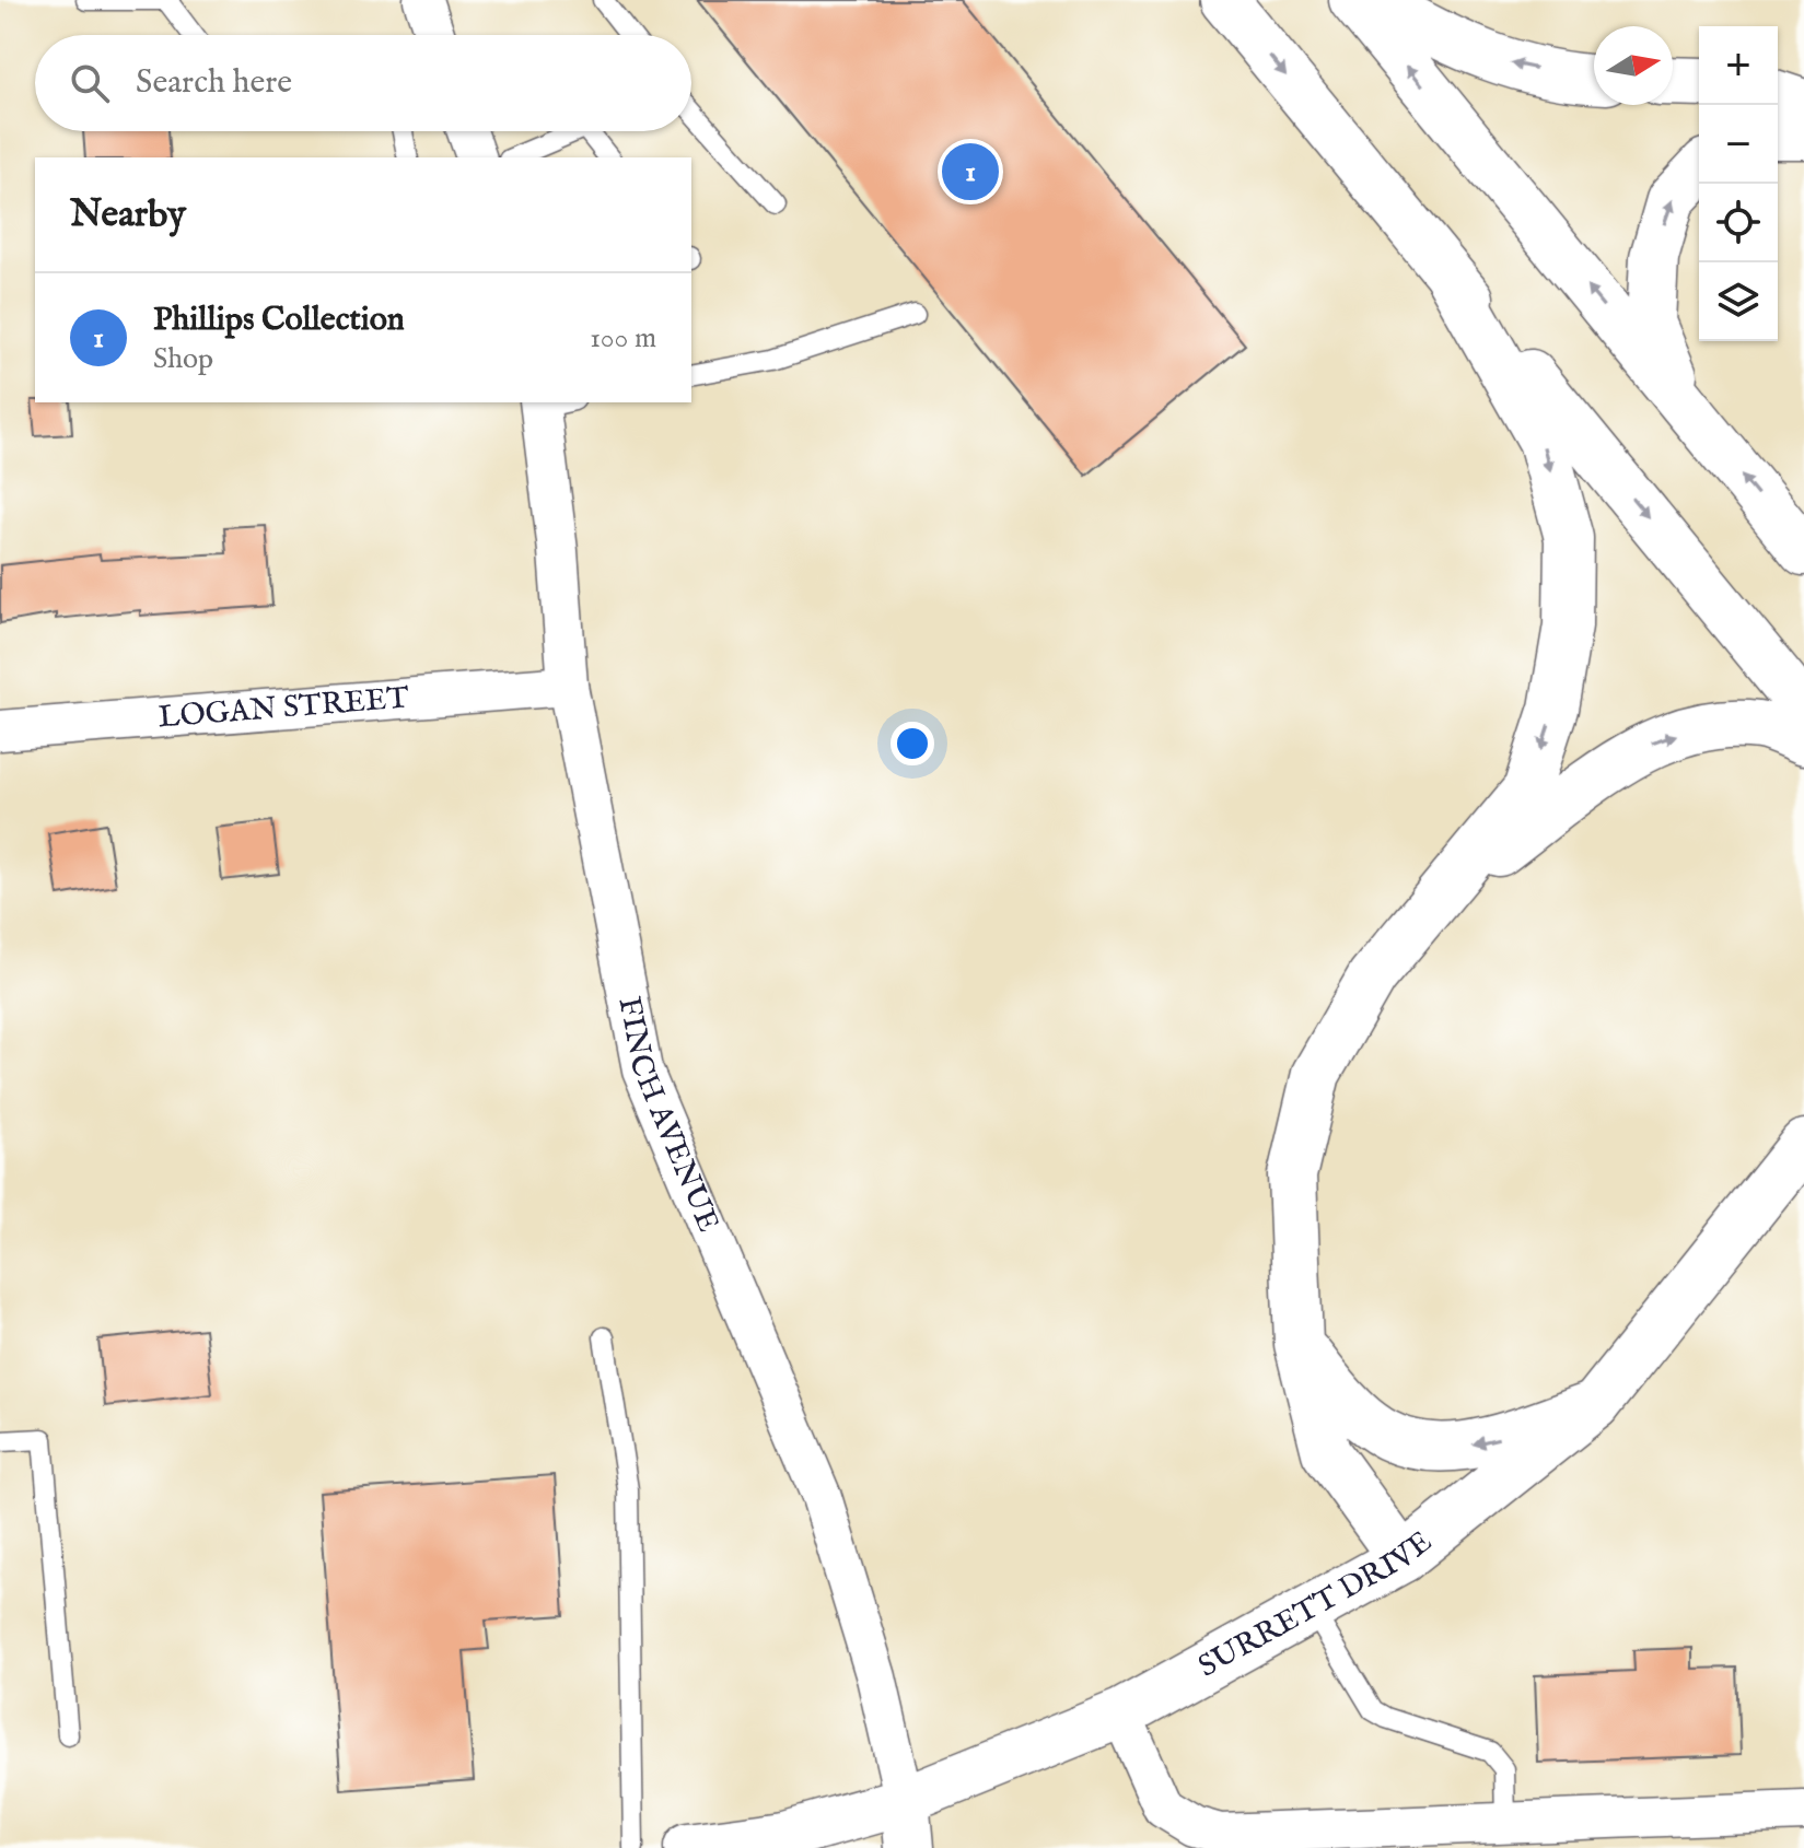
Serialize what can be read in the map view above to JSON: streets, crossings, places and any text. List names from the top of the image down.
{
  "streets": {
    "main road": ["SURRETT DRIVE"],
    "street": ["LOGAN STREET", "FINCH AVENUE"]
  },
  "crossings": [
    ["LOGAN STREET", "FINCH AVENUE"],
    ["FINCH AVENUE", "SURRETT DRIVE"]
  ],
  "north": "right",
  "page": {
    "map_buttons": ["+", "−"],
    "search": "Search here",
    "pins": "1",
    "heading": "Nearby",
    "list": [
      {
        "mark": "1",
        "name": "Phillips Collection",
        "note": "Shop",
        "value": "100 m"
      }
    ]
  }
}
